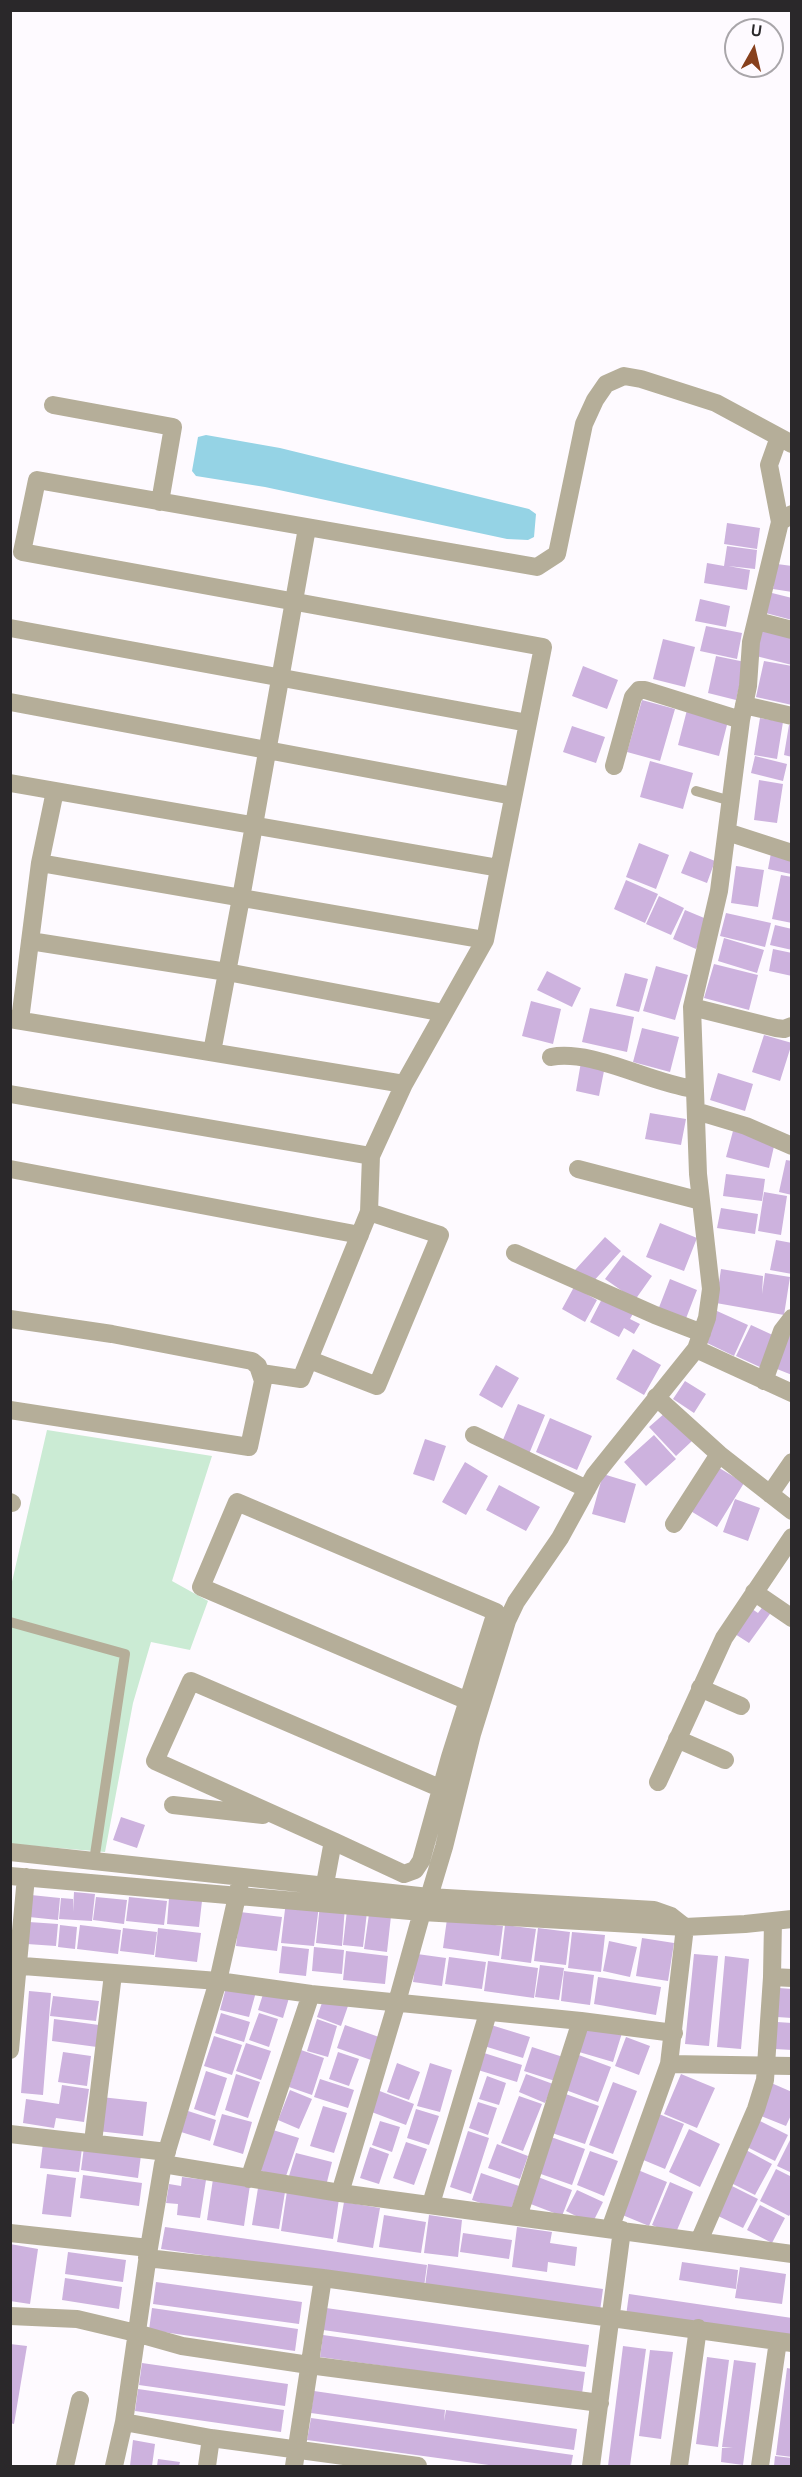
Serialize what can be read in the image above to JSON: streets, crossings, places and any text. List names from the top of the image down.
{
  "north": "top"
}
